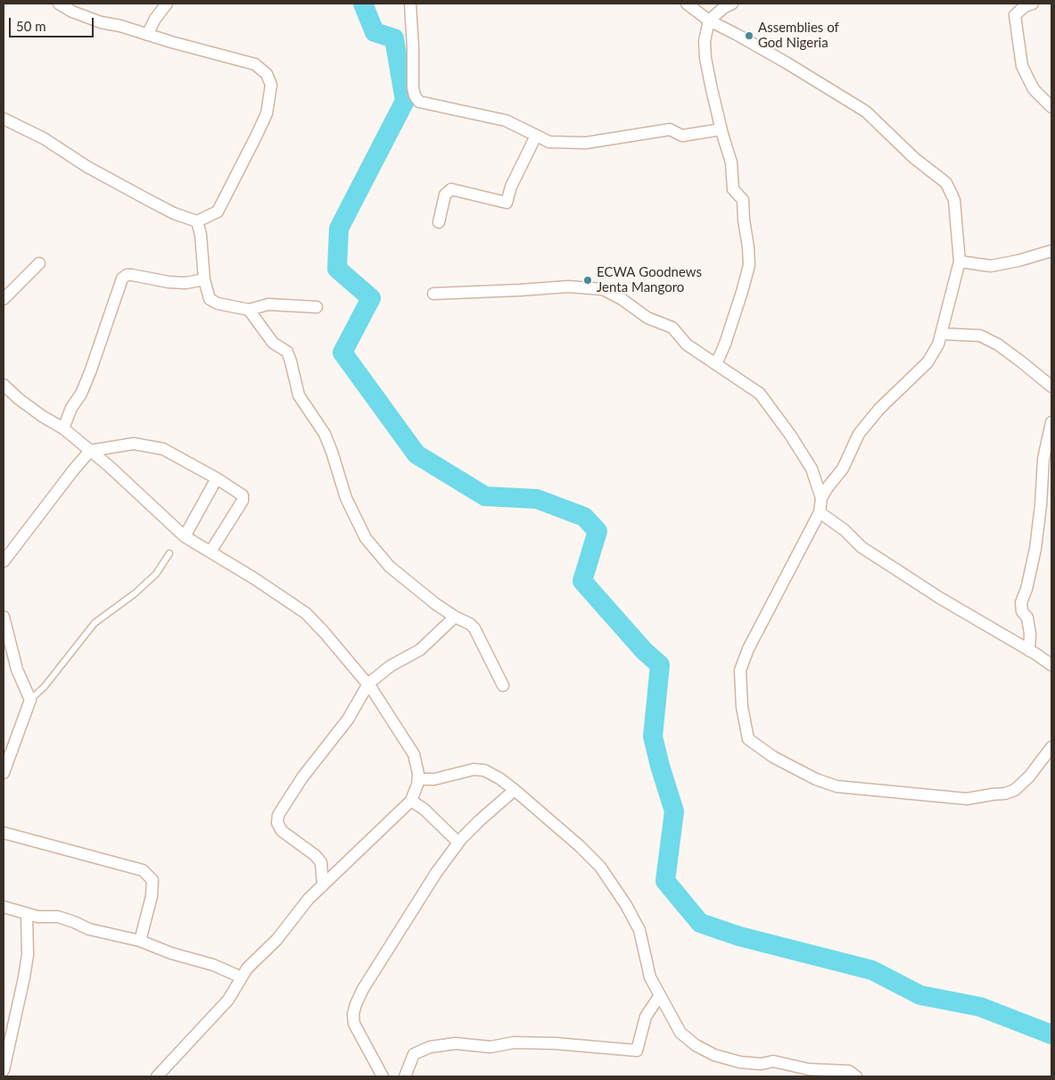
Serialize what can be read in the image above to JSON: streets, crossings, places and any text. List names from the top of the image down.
{
  "places": ["Assemblies of God Nigeria", "ECWA Goodnews Jenta Mangoro"],
  "scale_bar": "50 m"
}
